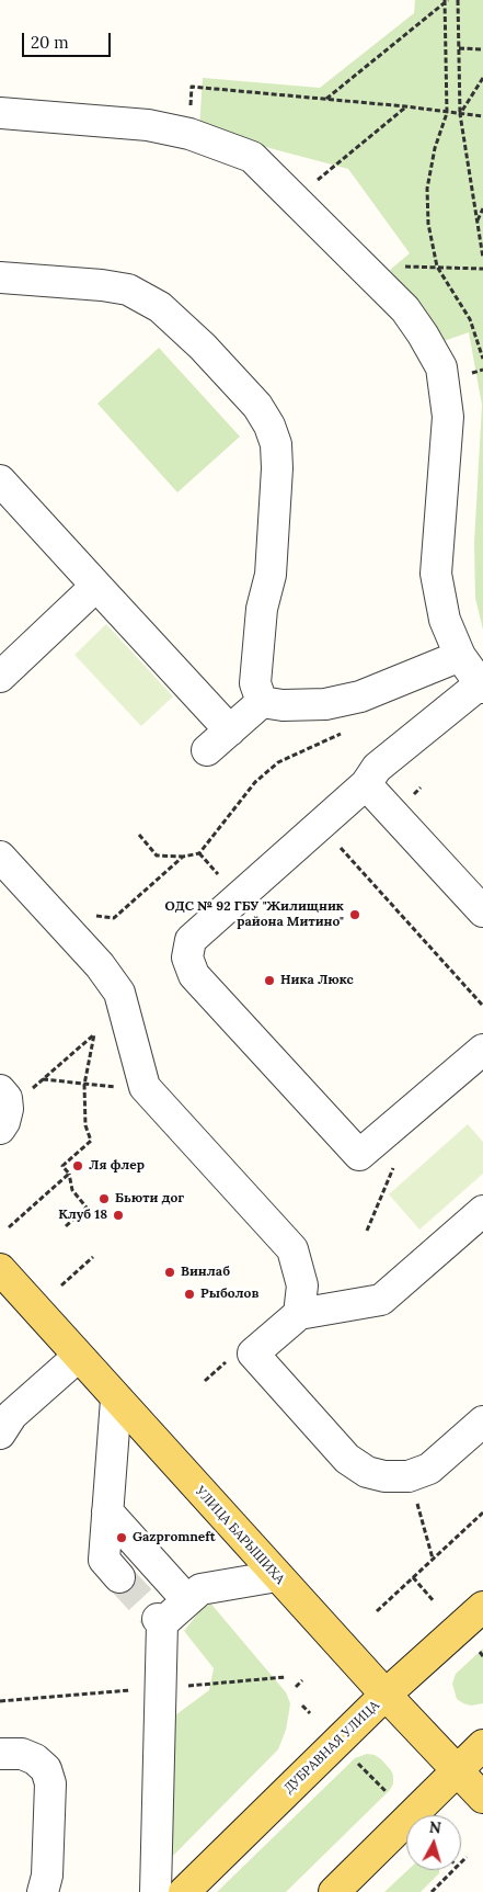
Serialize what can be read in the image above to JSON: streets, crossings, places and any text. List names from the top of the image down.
{
  "streets": {
    "main road": ["УЛИЦА БАРЫШИХА", "ДУБРАВНАЯ УЛИЦА"]
  },
  "crossings": [
    ["УЛИЦА БАРЫШИХА", "ДУБРАВНАЯ УЛИЦА"]
  ],
  "places": [
    "ОДС № 92 ГБУ \"Жилищник района Митино\"",
    "Ника Люкс",
    "Ля флер",
    "Бьюти дог",
    "Клуб 18",
    "Винлаб",
    "Рыболов",
    "Gazpromneft"
  ],
  "scale_bar": "20 m",
  "north": "top"
}
